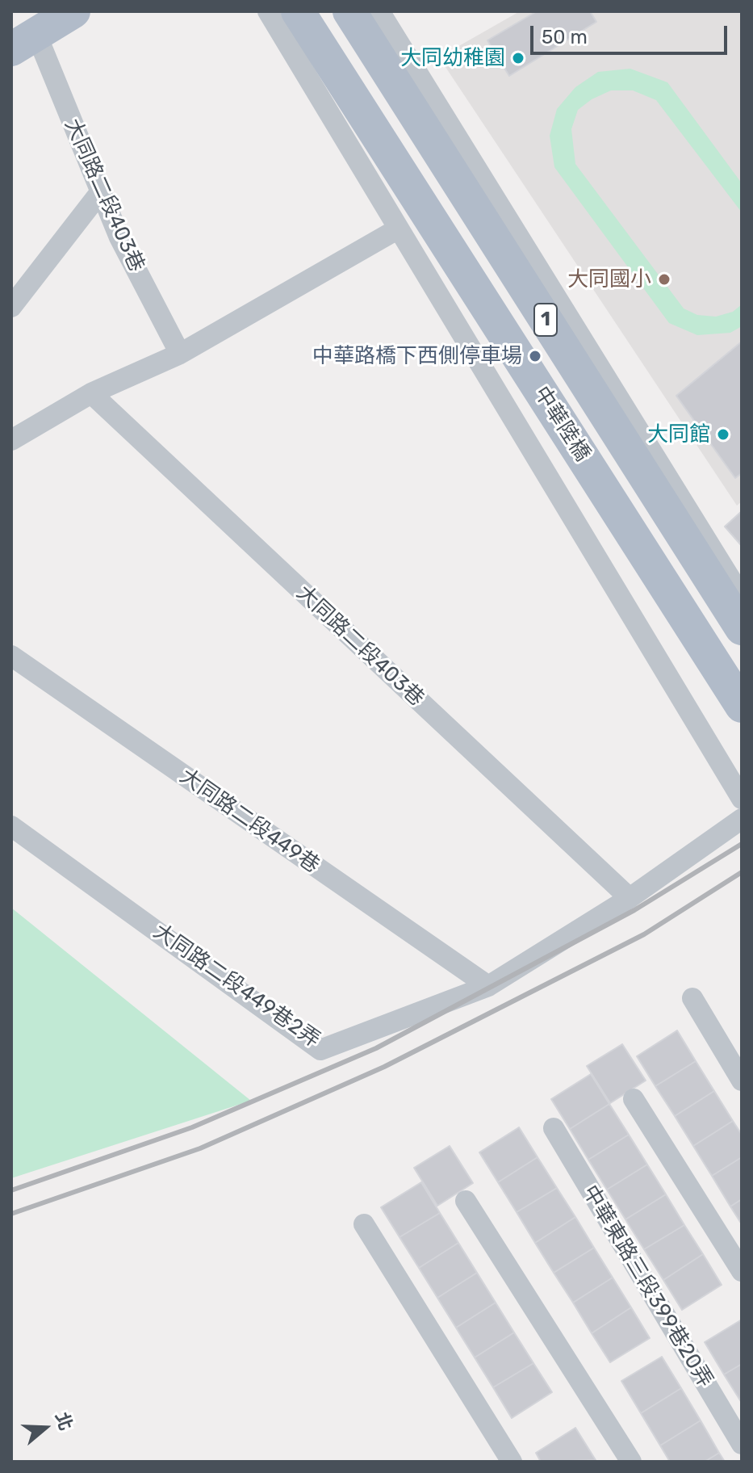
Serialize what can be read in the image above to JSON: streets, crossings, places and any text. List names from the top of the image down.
{
  "streets": {
    "main road": ["1", "中華陸橋"],
    "street": [
      "大同路二段403巷",
      "大同路二段449巷",
      "大同路二段449巷2弄",
      "中華東路三段399巷20弄"
    ]
  },
  "crossings": [
    ["大同路二段403巷", "大同路二段449巷2弄"],
    ["大同路二段449巷", "大同路二段449巷2弄"]
  ],
  "places": [
    "大同幼稚園",
    "大同國小",
    "中華路橋下西側停車場",
    "大同館"
  ],
  "scale_bar": "50 m",
  "north": "right"
}
